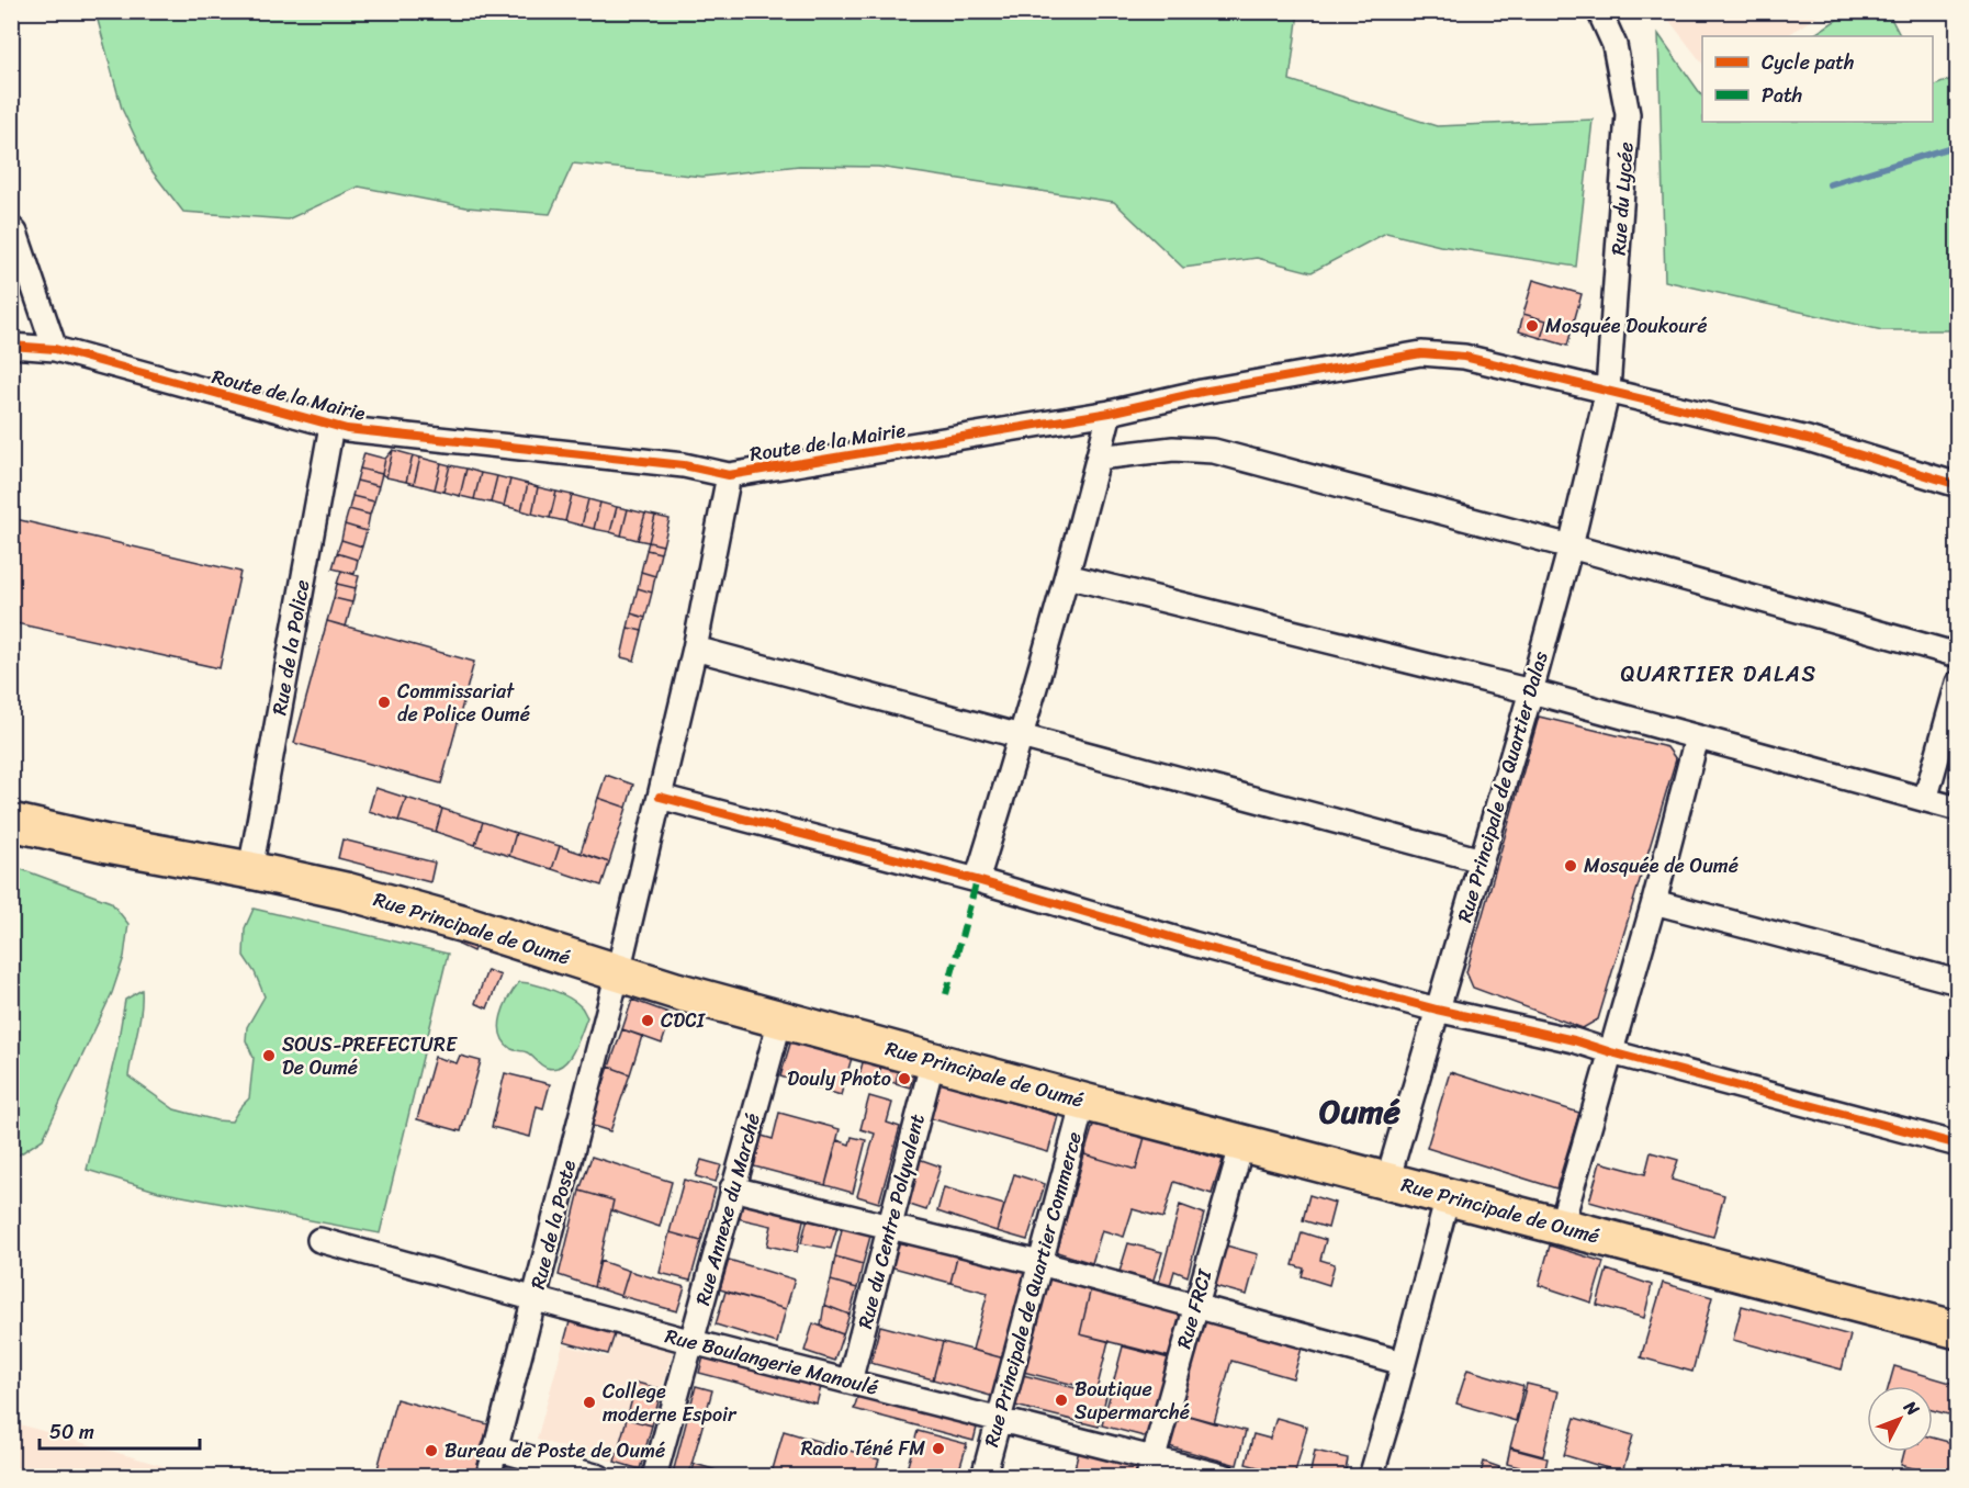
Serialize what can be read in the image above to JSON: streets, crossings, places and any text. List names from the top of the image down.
{
  "streets": {
    "main road": ["Rue Principale de Oumé"],
    "street": [
      "Rue du Lycée",
      "Route de la Mairie",
      "Rue de la Police",
      "Rue Principale de Quartier Dalas",
      "Rue Annexe du Marché",
      "Rue du Centre Polyvalent",
      "Rue de la Poste",
      "Rue Principale de Quartier Commerce",
      "Rue FRCI",
      "Rue Boulangerie Manoulé"
    ]
  },
  "crossings": [
    ["Rue du Lycée", "Route de la Mairie"],
    ["Rue du Lycée", "Rue Principale de Quartier Dalas"],
    ["Route de la Mairie", "Rue de la Police"],
    ["Route de la Mairie", "Rue Principale de Quartier Dalas"],
    ["Route de la Mairie", "Rue de la Poste"],
    ["Rue de la Police", "Rue Principale de Oumé"],
    ["Rue Principale de Quartier Dalas", "Rue Principale de Oumé"],
    ["Rue Principale de Oumé", "Rue Annexe du Marché"],
    ["Rue Principale de Oumé", "Rue du Centre Polyvalent"],
    ["Rue Principale de Oumé", "Rue de la Poste"],
    ["Rue Principale de Oumé", "Rue Principale de Quartier Commerce"],
    ["Rue Principale de Oumé", "Rue FRCI"],
    ["Rue Annexe du Marché", "Rue Boulangerie Manoulé"],
    ["Rue du Centre Polyvalent", "Rue Boulangerie Manoulé"],
    ["Rue de la Poste", "Rue Boulangerie Manoulé"],
    ["Rue Principale de Quartier Commerce", "Rue Boulangerie Manoulé"],
    ["Rue FRCI", "Rue Boulangerie Manoulé"]
  ],
  "districts": ["QUARTIER DALAS", "Oumé"],
  "places": [
    "Mosquée Doukouré",
    "Commissariat de Police Oumé",
    "Mosquée de Oumé",
    "CDCI",
    "SOUS-PREFECTURE De Oumé",
    "Douly Photo",
    "Boutique Supermarché",
    "College moderne Espoir",
    "Radio Téné FM",
    "Bureau de Poste de Oumé"
  ],
  "legend": ["Cycle path", "Path"],
  "scale_bar": "50 m",
  "north": "top right"
}
